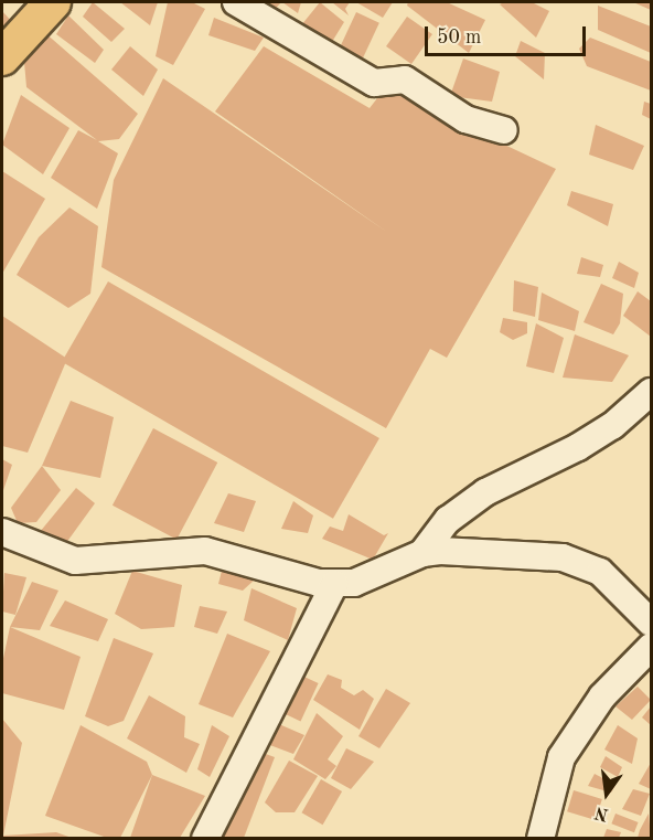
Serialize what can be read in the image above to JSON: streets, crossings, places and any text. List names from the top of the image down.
{
  "scale_bar": "50 m",
  "north": "bottom"
}
